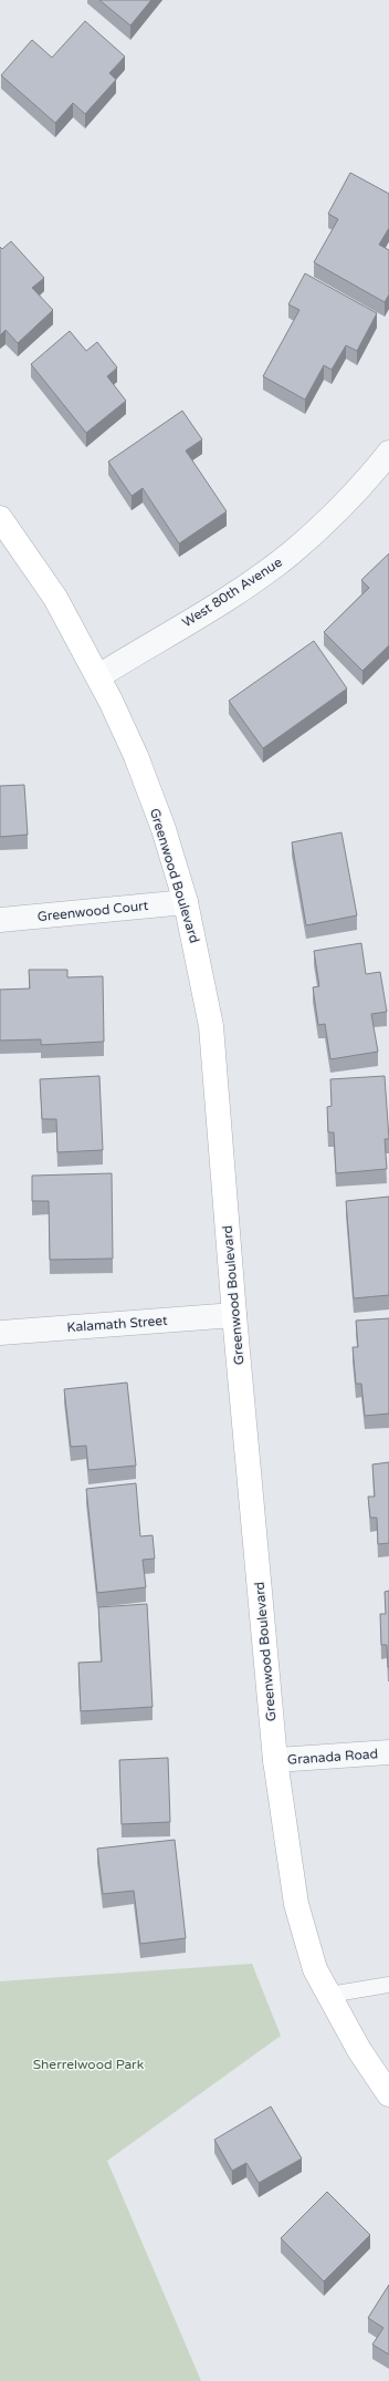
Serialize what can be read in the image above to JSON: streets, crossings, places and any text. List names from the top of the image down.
{
  "streets": {
    "street": [
      "West 80th Avenue",
      "Greenwood Boulevard",
      "Greenwood Court",
      "Kalamath Street",
      "Granada Road"
    ]
  },
  "crossings": [
    ["West 80th Avenue", "Greenwood Boulevard"],
    ["Greenwood Boulevard", "Greenwood Court"],
    ["Greenwood Boulevard", "Kalamath Street"],
    ["Greenwood Boulevard", "Granada Road"]
  ],
  "parks": ["Sherrelwood Park"]
}
